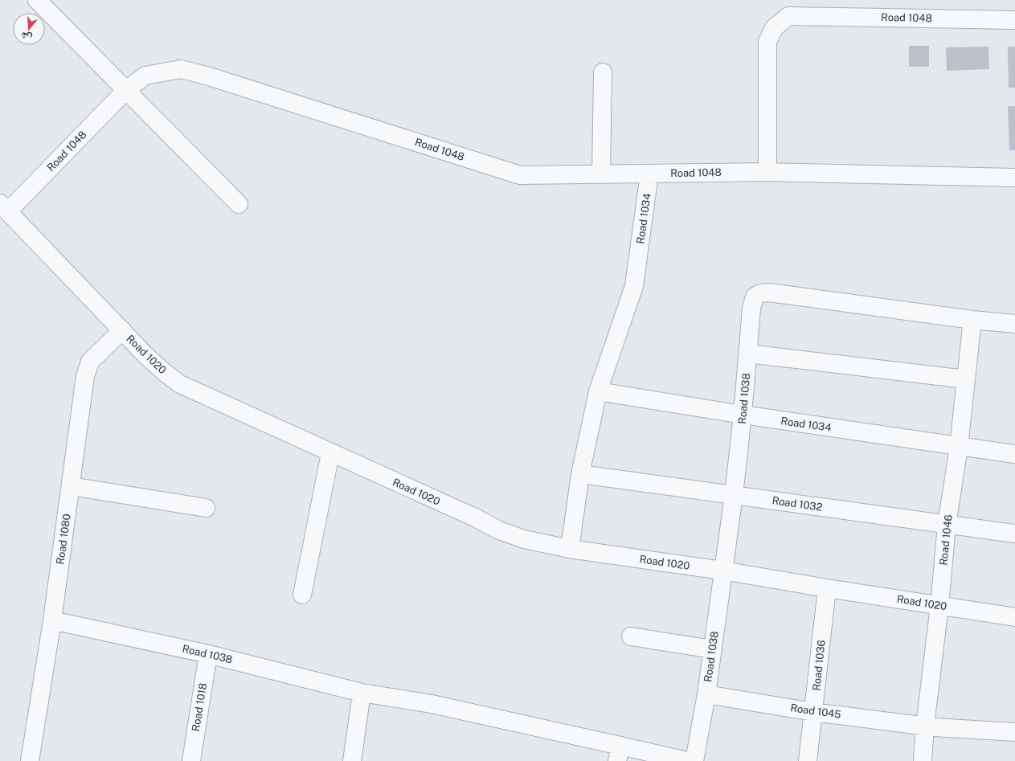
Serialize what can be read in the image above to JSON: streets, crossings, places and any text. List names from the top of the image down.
{
  "streets": {
    "street": [
      "Road 1048",
      "Road 1034",
      "Road 1020",
      "Road 1038",
      "Road 1032",
      "Road 1080",
      "Road 1046",
      "Road 1036",
      "Road 1018",
      "Road 1045"
    ]
  },
  "crossings": [
    ["Road 1048", "Road 1034"],
    ["Road 1048", "Road 1020"],
    ["Road 1034", "Road 1020"],
    ["Road 1034", "Road 1038"],
    ["Road 1034", "Road 1032"],
    ["Road 1034", "Road 1046"],
    ["Road 1020", "Road 1038"],
    ["Road 1020", "Road 1080"],
    ["Road 1020", "Road 1046"],
    ["Road 1020", "Road 1036"],
    ["Road 1038", "Road 1032"],
    ["Road 1038", "Road 1080"],
    ["Road 1038", "Road 1046"],
    ["Road 1038", "Road 1018"],
    ["Road 1038", "Road 1045"],
    ["Road 1032", "Road 1046"],
    ["Road 1046", "Road 1045"],
    ["Road 1036", "Road 1045"]
  ],
  "north": "bottom"
}
